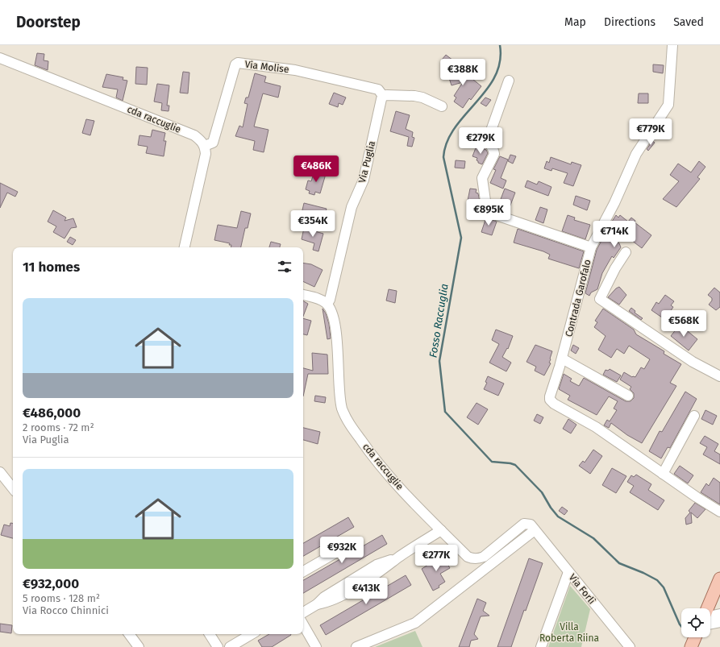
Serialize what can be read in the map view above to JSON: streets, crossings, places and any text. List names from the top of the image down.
{
  "streets": {
    "street": [
      "Via Molise",
      "cda raccuglie",
      "Via Puglia",
      "Contrada Garofalo",
      "Via Forlì"
    ]
  },
  "crossings": [
    ["Via Molise", "cda raccuglie"],
    ["Via Molise", "Via Puglia"],
    ["cda raccuglie", "Via Puglia"],
    ["cda raccuglie", "Via Forlì"]
  ],
  "water": ["Fosso Raccuglia"],
  "parks": ["Villa Roberta Riina"],
  "page": {
    "header": "Doorstep",
    "nav": ["Map", "Directions", "Saved"],
    "price": [
      "€388K",
      "€779K",
      "€279K",
      "€486K",
      "€895K",
      "€354K",
      "€714K",
      "€568K",
      "€932K",
      "€277K",
      "€413K"
    ],
    "heading": "11 homes",
    "list": [
      {
        "name": "€486,000",
        "note": "2 rooms · 72 m² · Via Puglia"
      },
      {
        "name": "€932,000",
        "note": "5 rooms · 128 m² · Via Rocco Chinnici"
      }
    ]
  }
}
